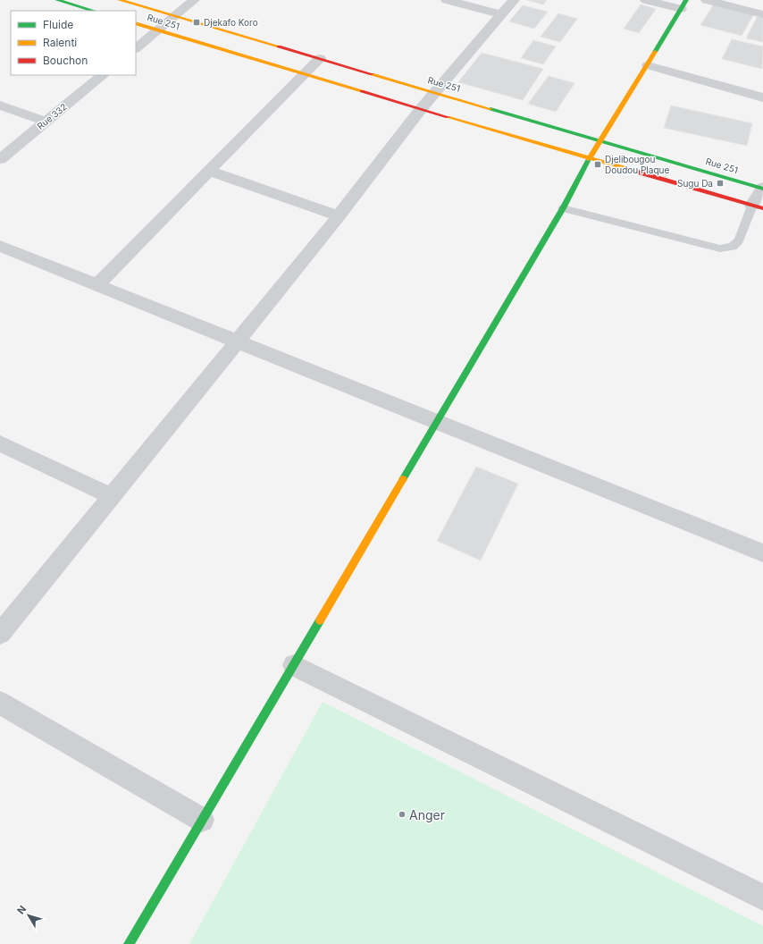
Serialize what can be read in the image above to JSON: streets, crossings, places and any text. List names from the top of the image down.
{
  "streets": {
    "main road": ["Rue 251"],
    "street": ["Rue 332"]
  },
  "places": {
    "transit": ["Djekafo Koro", "Djelibougou Doudou Plaque", "Sugu Da"],
    "other": ["Anger"]
  },
  "legend": ["Fluide", "Ralenti", "Bouchon"],
  "north": "top left"
}
